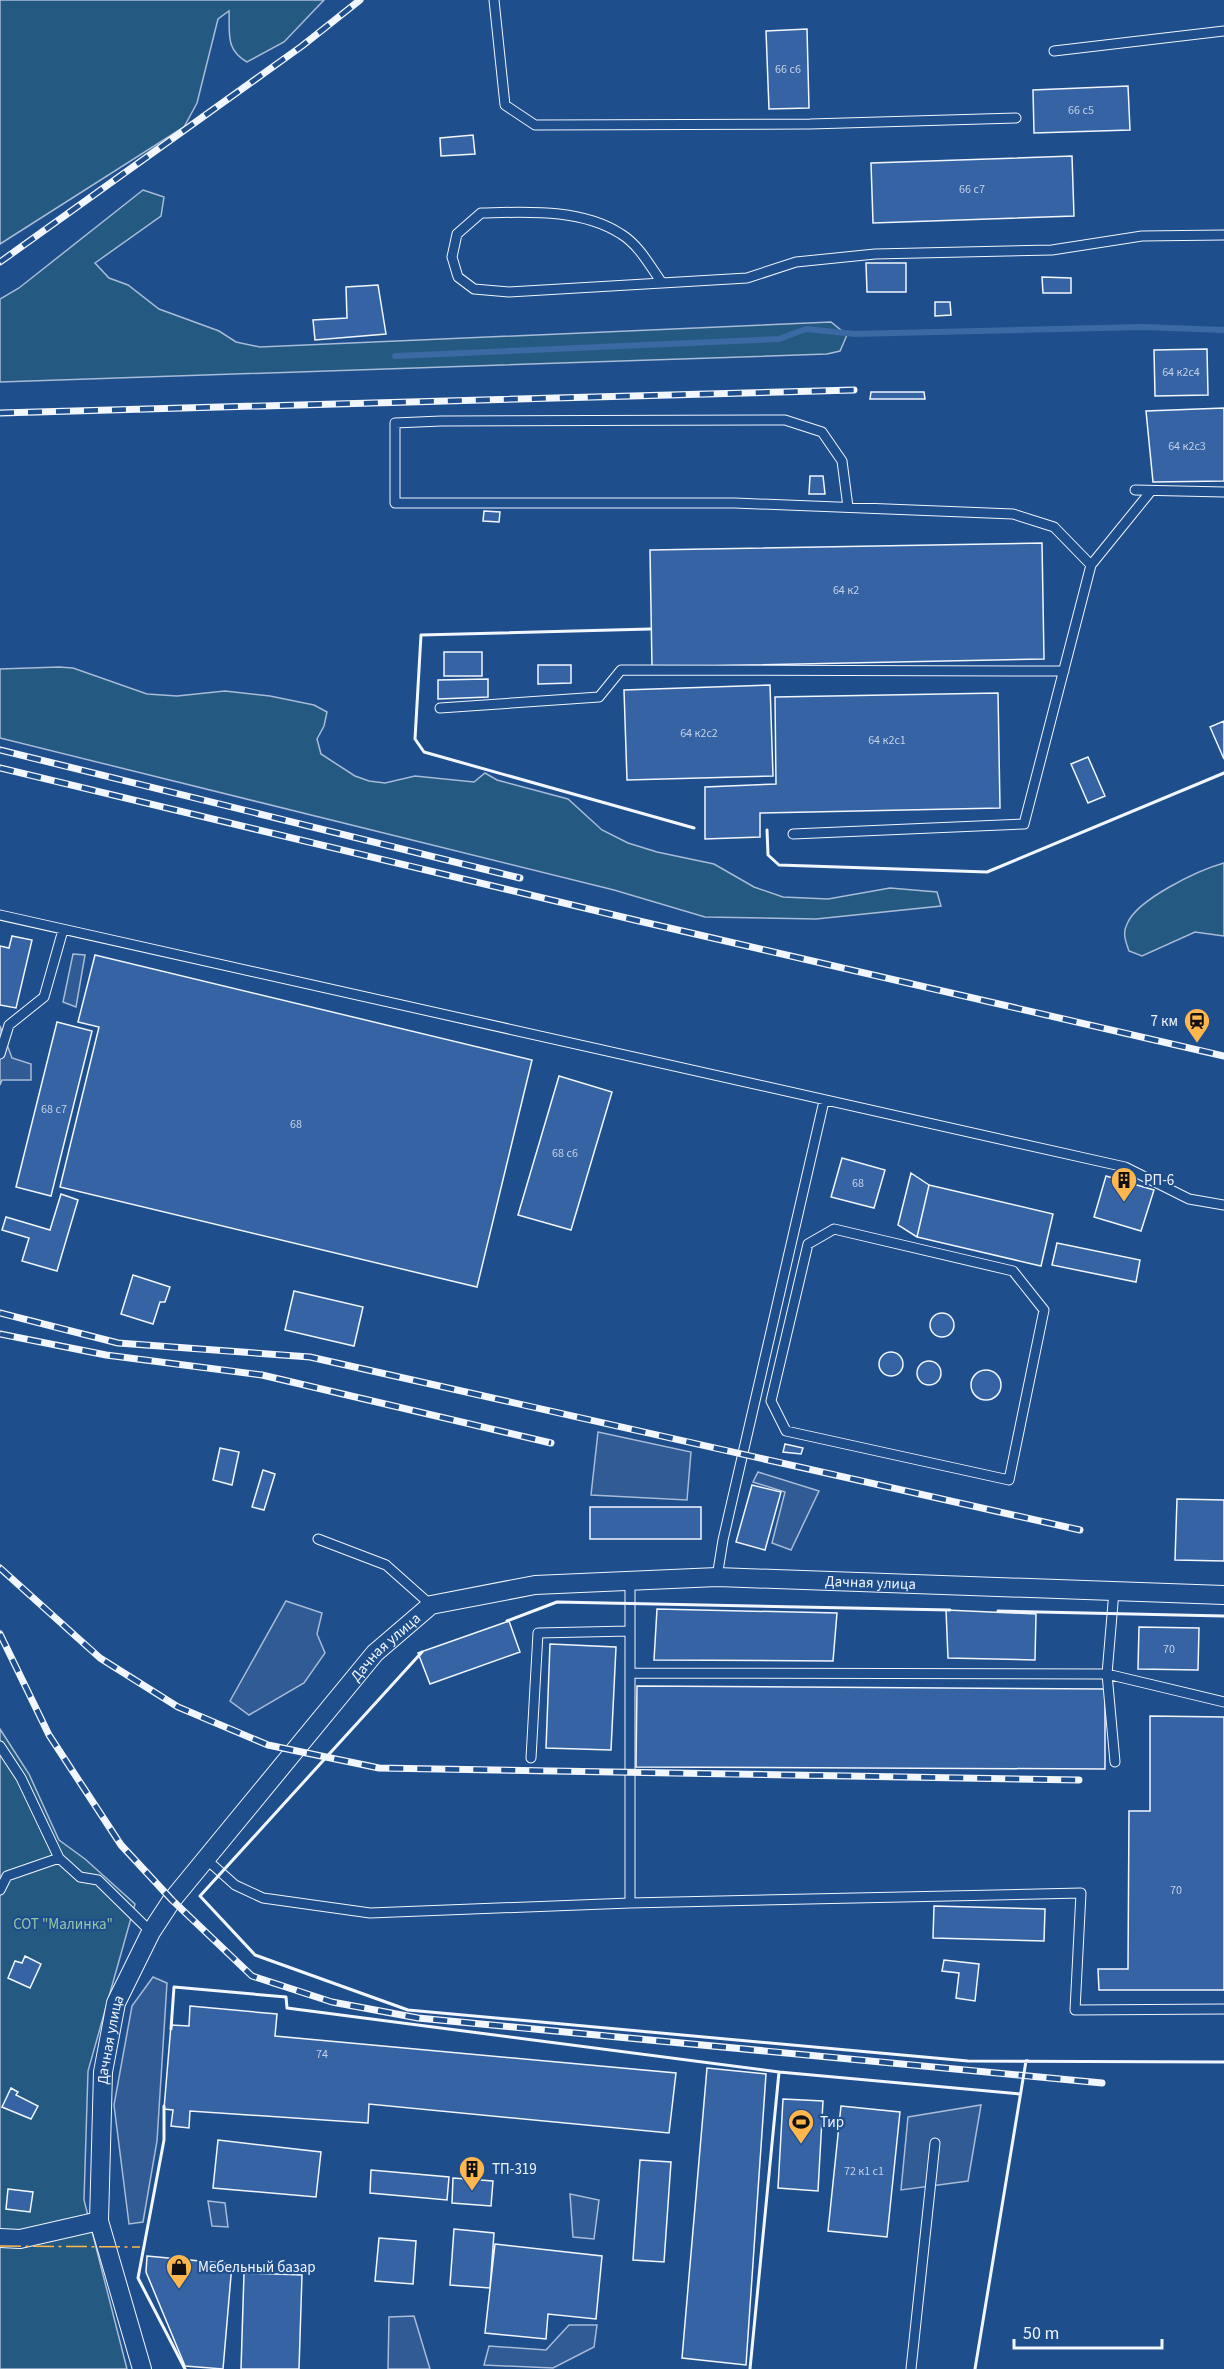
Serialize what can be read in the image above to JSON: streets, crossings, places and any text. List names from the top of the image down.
{
  "streets": {
    "street": ["Дачная улица"]
  },
  "parks": ["СОТ \"Малинка\""],
  "places": {
    "station": ["7 км"],
    "building": ["РП-6", "ТП-319"],
    "sports": ["Тир"],
    "shop": ["Мебельный базар"]
  },
  "house_numbers": [
    "66 с6",
    "66 с5",
    "66 с7",
    "64 к2с4",
    "64 к2с3",
    "64 к2",
    "64 к2с2",
    "64 к2с1",
    "68 с7",
    "68",
    "68 с6",
    "68",
    "70",
    "70",
    "74",
    "72 к1 с1"
  ],
  "scale_bar": "50 m"
}
